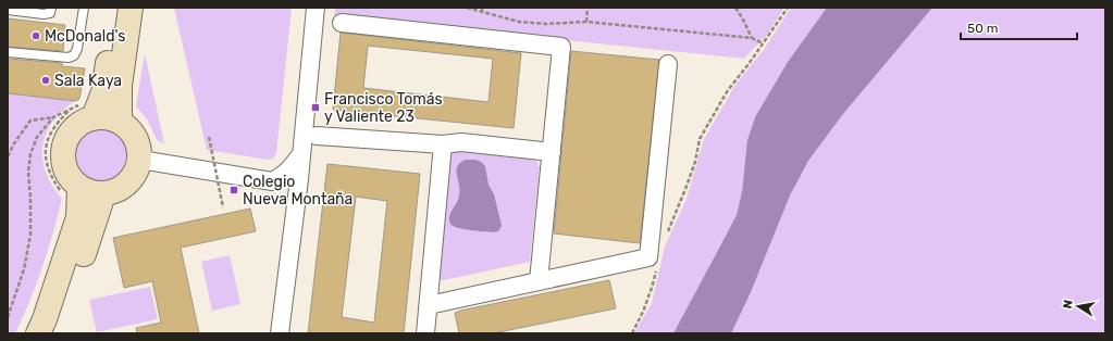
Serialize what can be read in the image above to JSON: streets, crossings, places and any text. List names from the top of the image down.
{
  "places": {
    "other": ["McDonald's", "Sala Kaya"],
    "transit": ["Francisco Tomás y Valiente 23", "Colegio Nueva Montaña"]
  },
  "scale_bar": "50 m",
  "north": "left"
}
